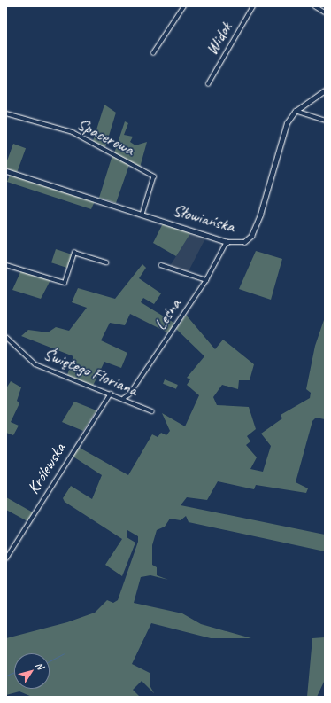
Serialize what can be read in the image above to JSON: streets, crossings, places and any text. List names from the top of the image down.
{
  "streets": {
    "street": [
      "Widok",
      "Spacerowa",
      "Słowiańska",
      "Leśna",
      "Świętego Floriana",
      "Królewska"
    ]
  },
  "crossings": [
    ["Spacerowa", "Słowiańska"],
    ["Słowiańska", "Leśna"],
    ["Leśna", "Świętego Floriana"],
    ["Świętego Floriana", "Królewska"]
  ],
  "north": "top right"
}
